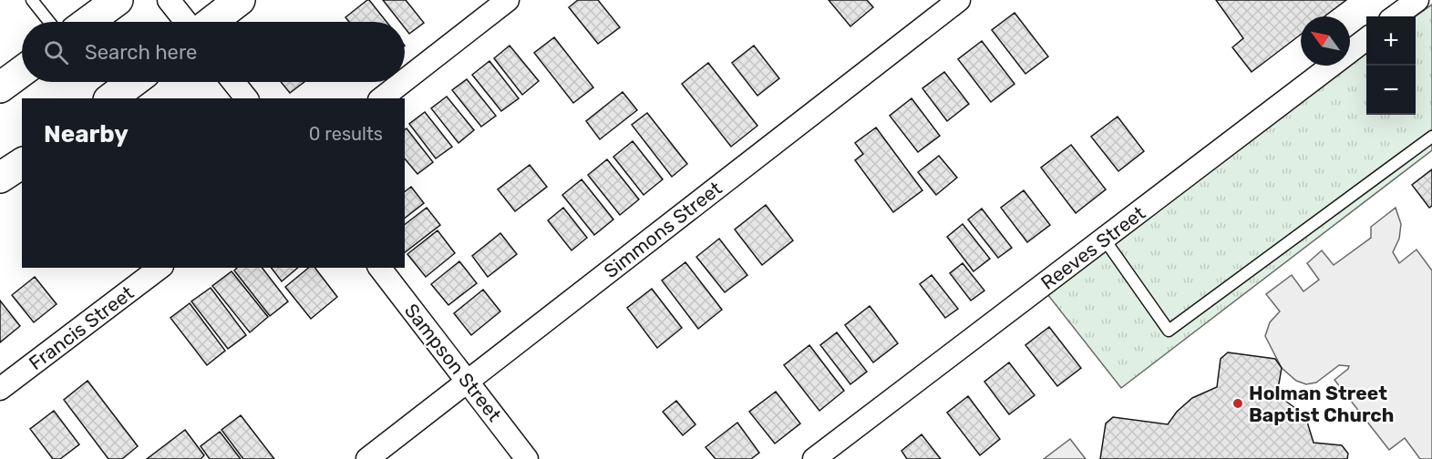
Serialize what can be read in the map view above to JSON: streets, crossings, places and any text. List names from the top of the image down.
{
  "streets": {
    "street": [
      "Simmons Street",
      "Reeves Street",
      "Francis Street",
      "Sampson Street"
    ]
  },
  "crossings": [
    ["Simmons Street", "Sampson Street"]
  ],
  "places": ["Holman Street Baptist Church"],
  "north": "top left",
  "page": {
    "map_buttons": ["+", "−"],
    "search": "Search here",
    "heading": ["Nearby", "0 results"]
  }
}
